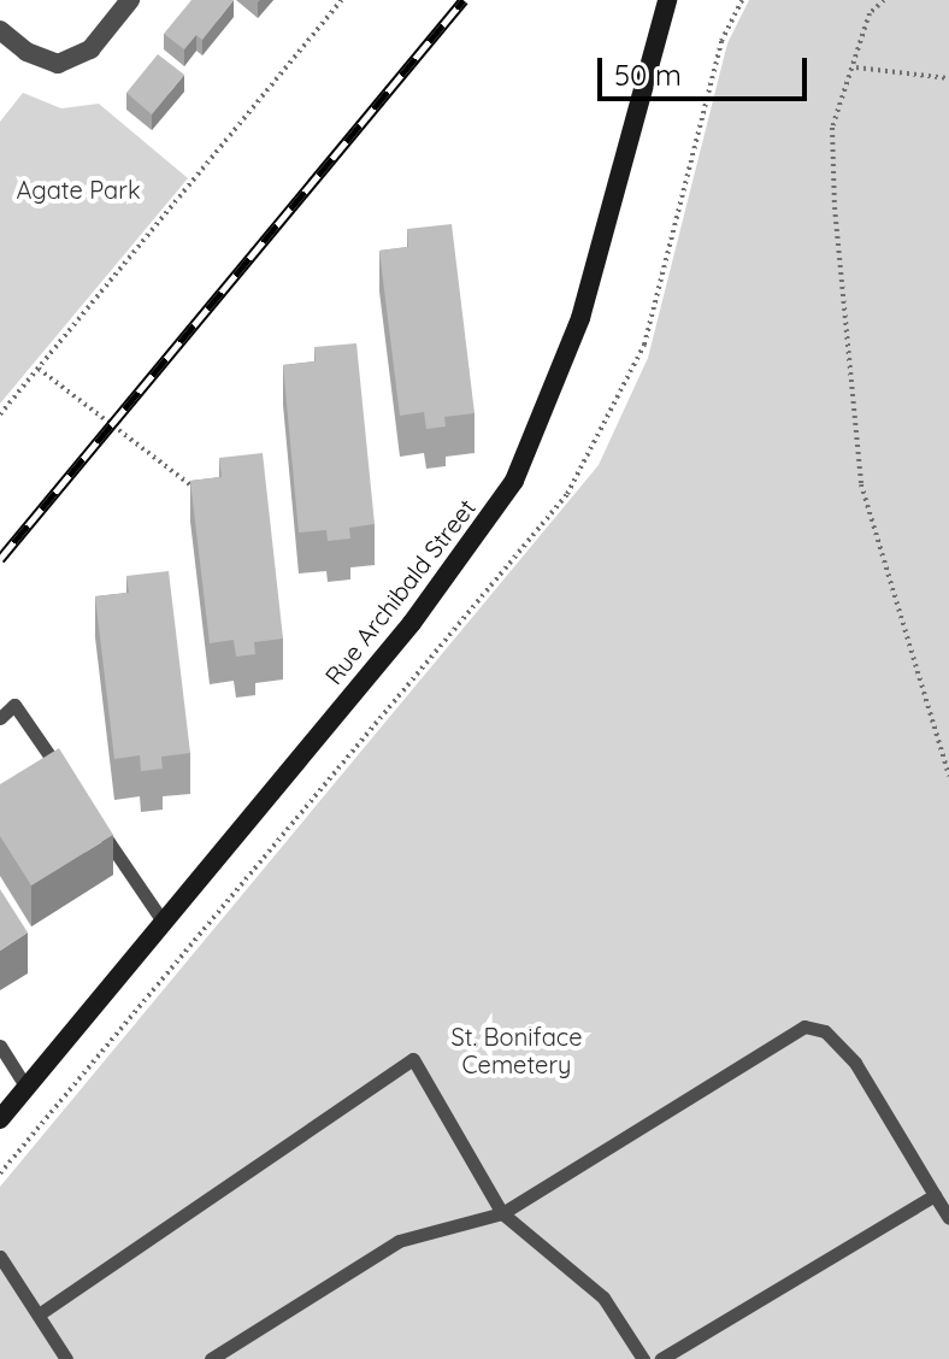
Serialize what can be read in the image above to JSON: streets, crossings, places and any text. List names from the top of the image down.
{
  "streets": {
    "main road": ["Rue Archibald Street"]
  },
  "parks": ["Agate Park", "St. Boniface Cemetery"],
  "scale_bar": "50 m"
}
